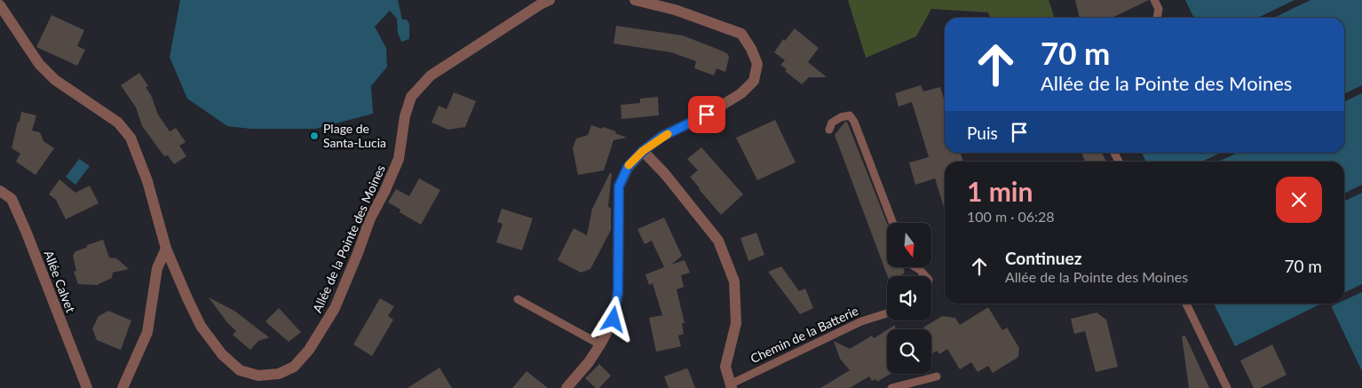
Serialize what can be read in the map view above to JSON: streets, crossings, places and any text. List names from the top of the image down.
{
  "streets": {
    "street": ["Allée de la Pointe des Moines", "Allée Calvet"],
    "lane": ["Chemin de la Batterie"]
  },
  "places": ["Plage de Santa-Lucia"],
  "north": "bottom",
  "page": {
    "turn": ["70 m", "Allée de la Pointe des Moines"],
    "then": "Puis",
    "heading": ["1 min", "100 m · 06:28"],
    "list": [
      {
        "name": "Continuez",
        "note": "Allée de la Pointe des Moines",
        "value": "70 m"
      }
    ]
  }
}
